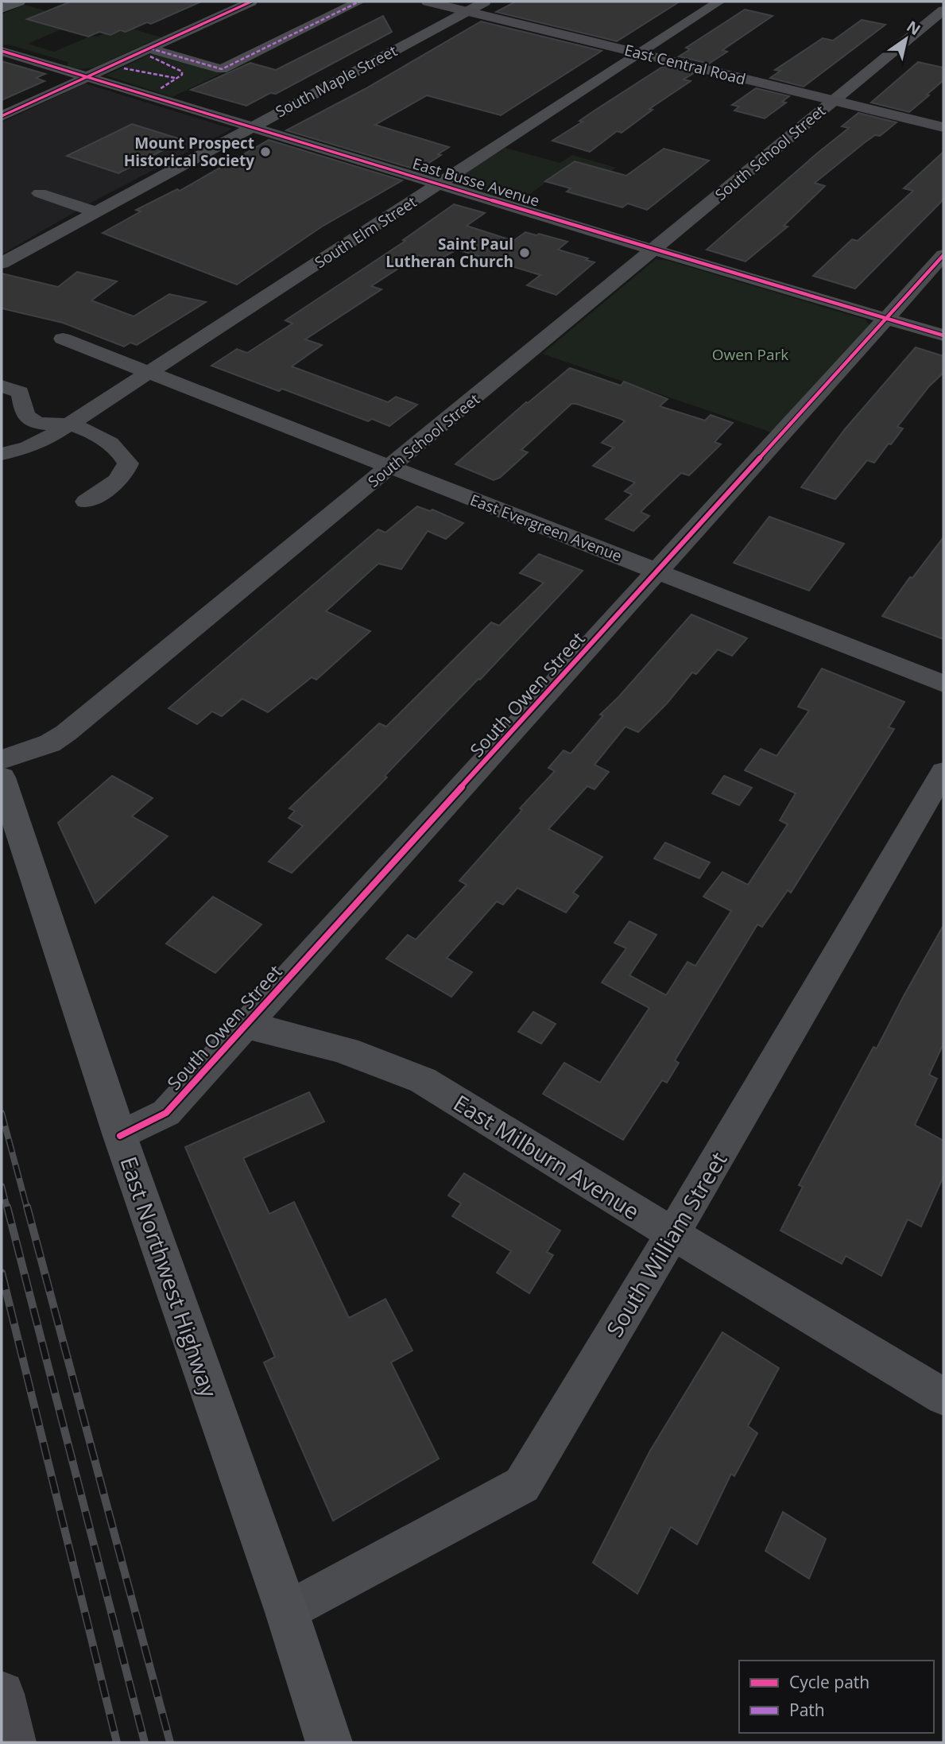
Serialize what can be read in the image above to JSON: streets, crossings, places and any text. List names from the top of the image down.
{
  "streets": {
    "main road": ["East Central Road", "East Northwest Highway"],
    "street": [
      "South Maple Street",
      "South School Street",
      "East Busse Avenue",
      "South Elm Street",
      "East Evergreen Avenue",
      "South Owen Street",
      "East Milburn Avenue",
      "South William Street"
    ]
  },
  "crossings": [
    ["East Central Road", "South Maple Street"],
    ["East Central Road", "South School Street"],
    ["East Central Road", "South Elm Street"],
    ["South Maple Street", "East Busse Avenue"],
    ["South School Street", "East Busse Avenue"],
    ["South School Street", "East Evergreen Avenue"],
    ["East Busse Avenue", "South Elm Street"],
    ["East Busse Avenue", "South Owen Street"],
    ["South Elm Street", "East Evergreen Avenue"],
    ["East Evergreen Avenue", "South Owen Street"],
    ["South Owen Street", "East Milburn Avenue"],
    ["South Owen Street", "East Northwest Highway"],
    ["East Milburn Avenue", "South William Street"],
    ["South William Street", "East Northwest Highway"]
  ],
  "parks": ["Owen Park"],
  "places": ["Mount Prospect Historical Society", "Saint Paul Lutheran Church"],
  "legend": ["Cycle path", "Path"],
  "north": "top right"
}
